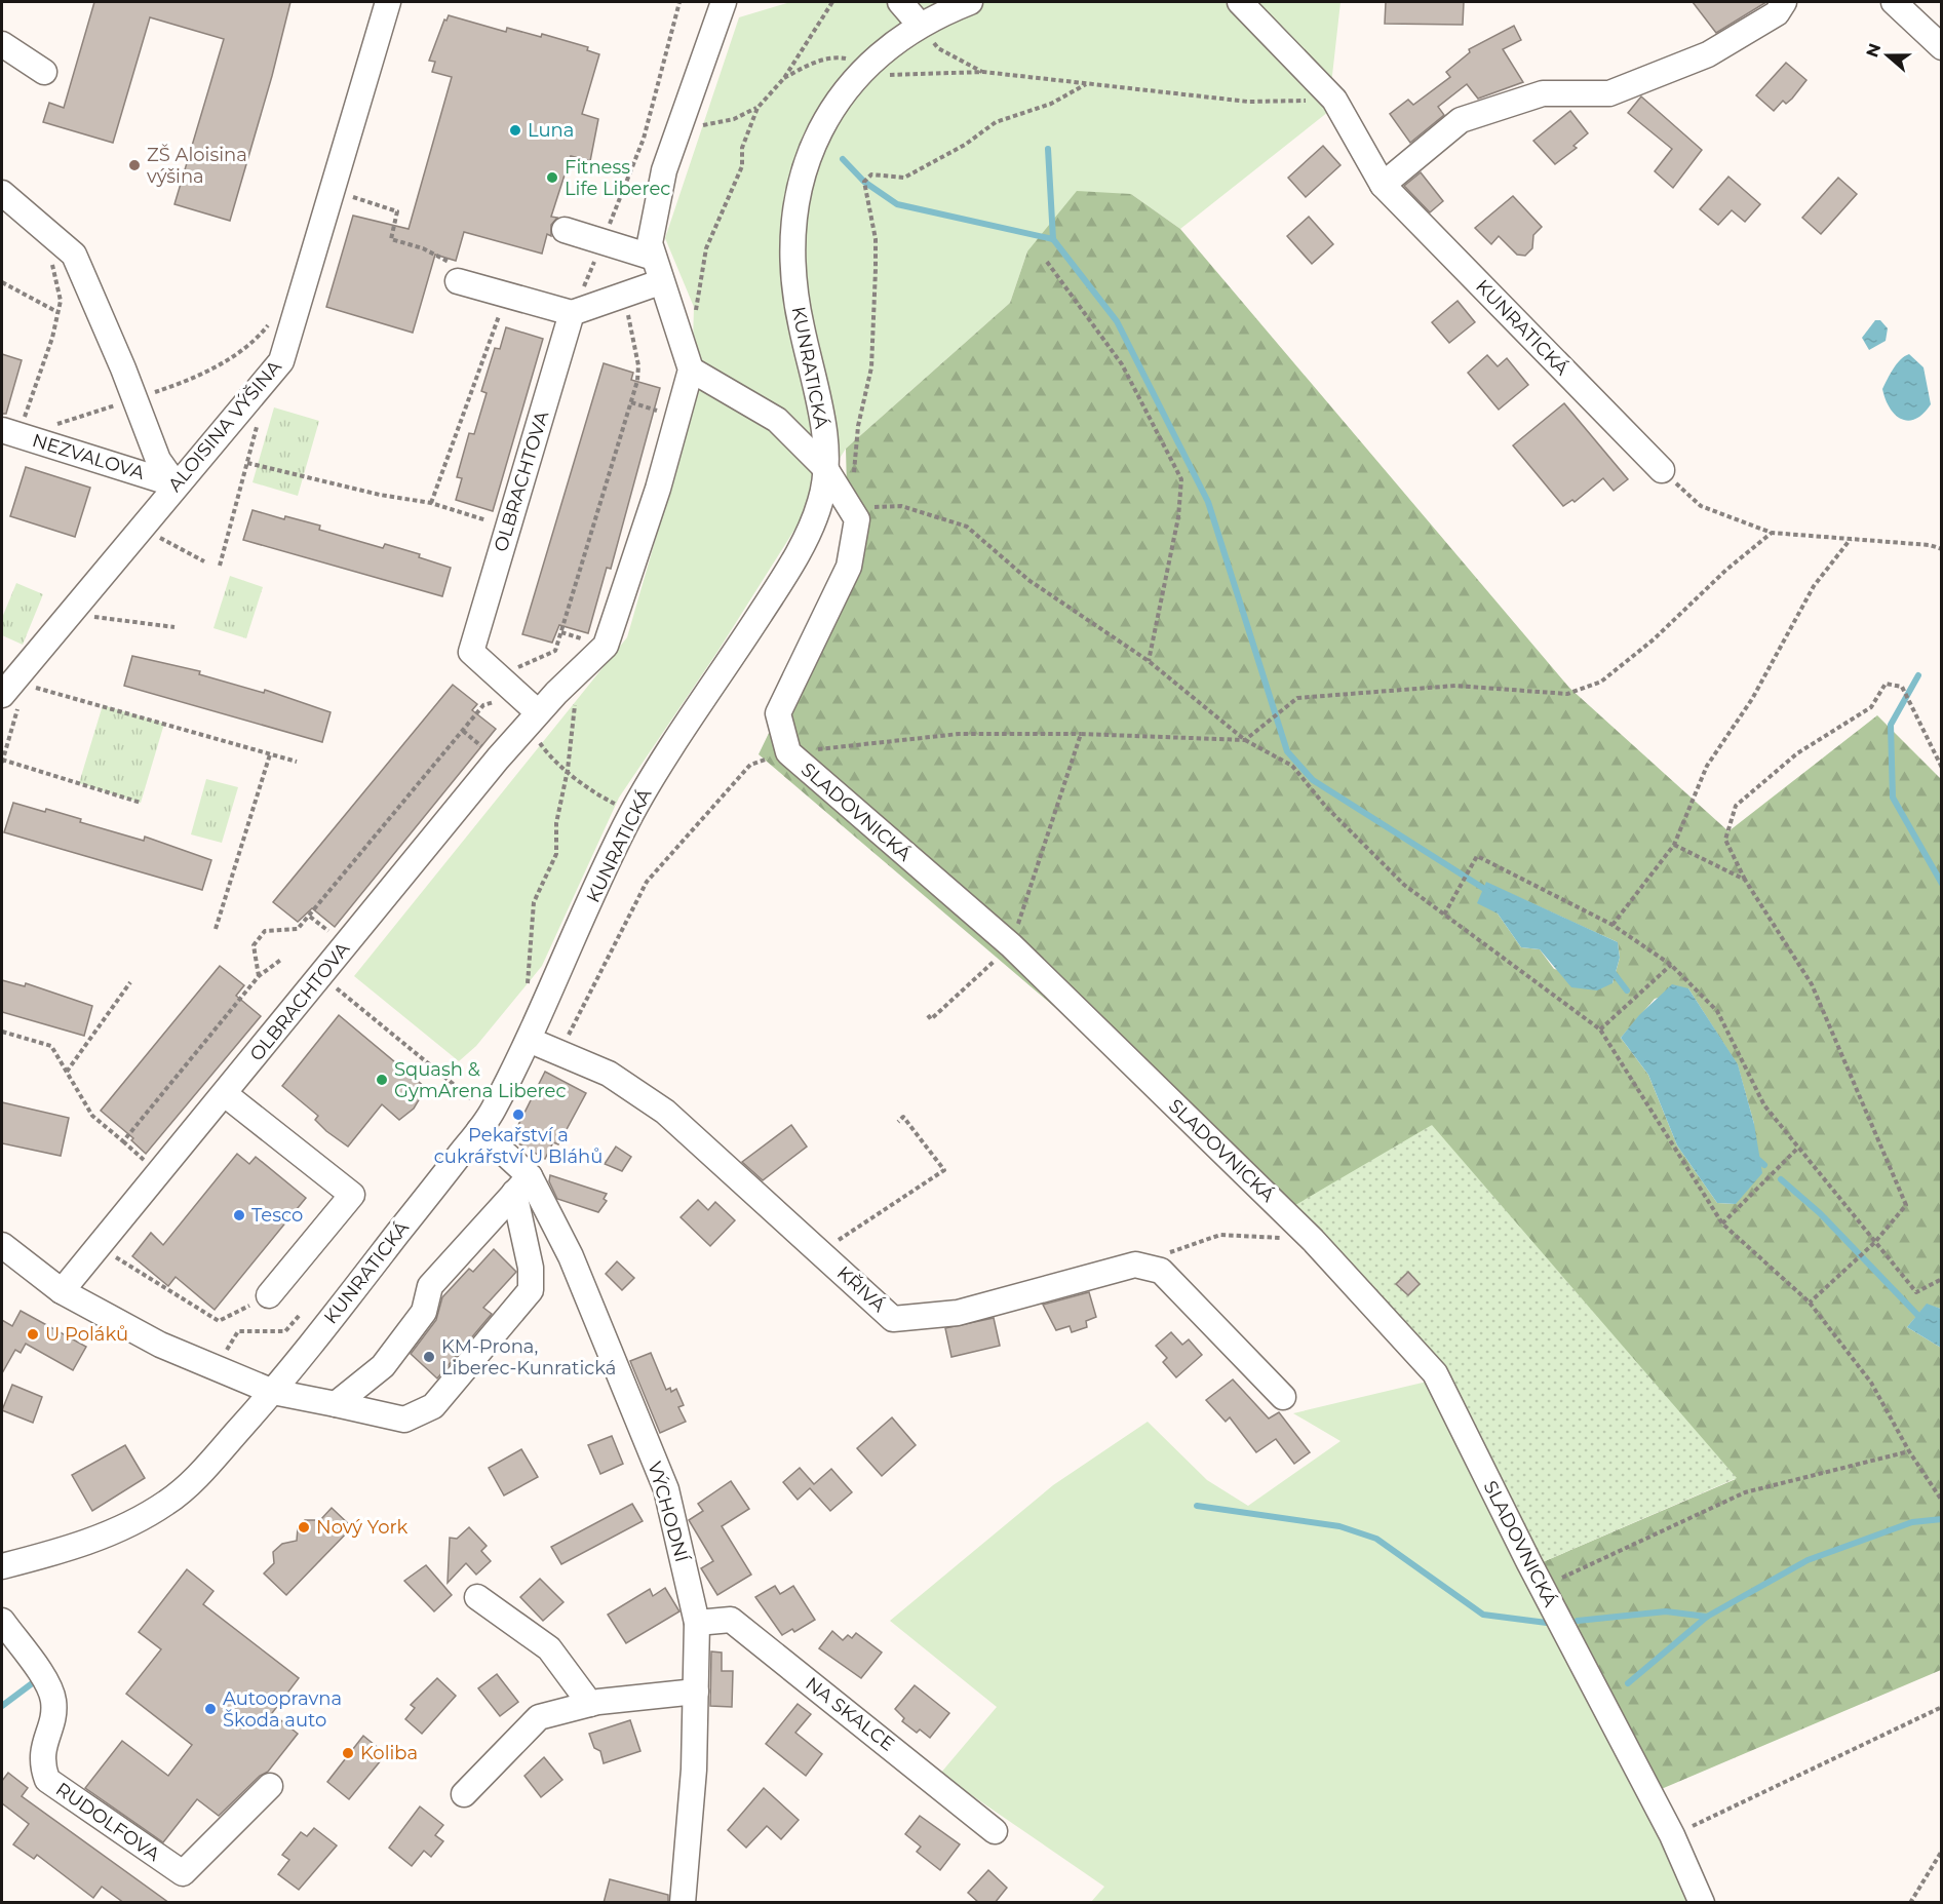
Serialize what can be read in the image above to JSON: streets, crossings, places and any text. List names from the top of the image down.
{
  "streets": {
    "street": [
      "KUNRATICKÁ",
      "ALOISINA VÝŠINA",
      "NEZVALOVA",
      "OLBRACHTOVA",
      "SLADOVNICKÁ",
      "KŘIVÁ",
      "VÝCHODNÍ",
      "NA SKALCE",
      "RUDOLFOVA"
    ]
  },
  "crossings": [
    ["KUNRATICKÁ", "SLADOVNICKÁ"],
    ["KUNRATICKÁ", "KŘIVÁ"],
    ["KUNRATICKÁ", "VÝCHODNÍ"],
    ["ALOISINA VÝŠINA", "NEZVALOVA"],
    ["VÝCHODNÍ", "NA SKALCE"]
  ],
  "places": [
    "Luna",
    "ZŠ Aloisina výšina",
    "Fitness Life Liberec",
    "Squash & GymArena Liberec",
    "Pekařství a cukrářství U Bláhů",
    "Tesco",
    "U Poláků",
    "KM-Prona, Liberec-Kunratická",
    "Nový York",
    "Autoopravna Škoda auto",
    "Koliba"
  ],
  "north": "left"
}
